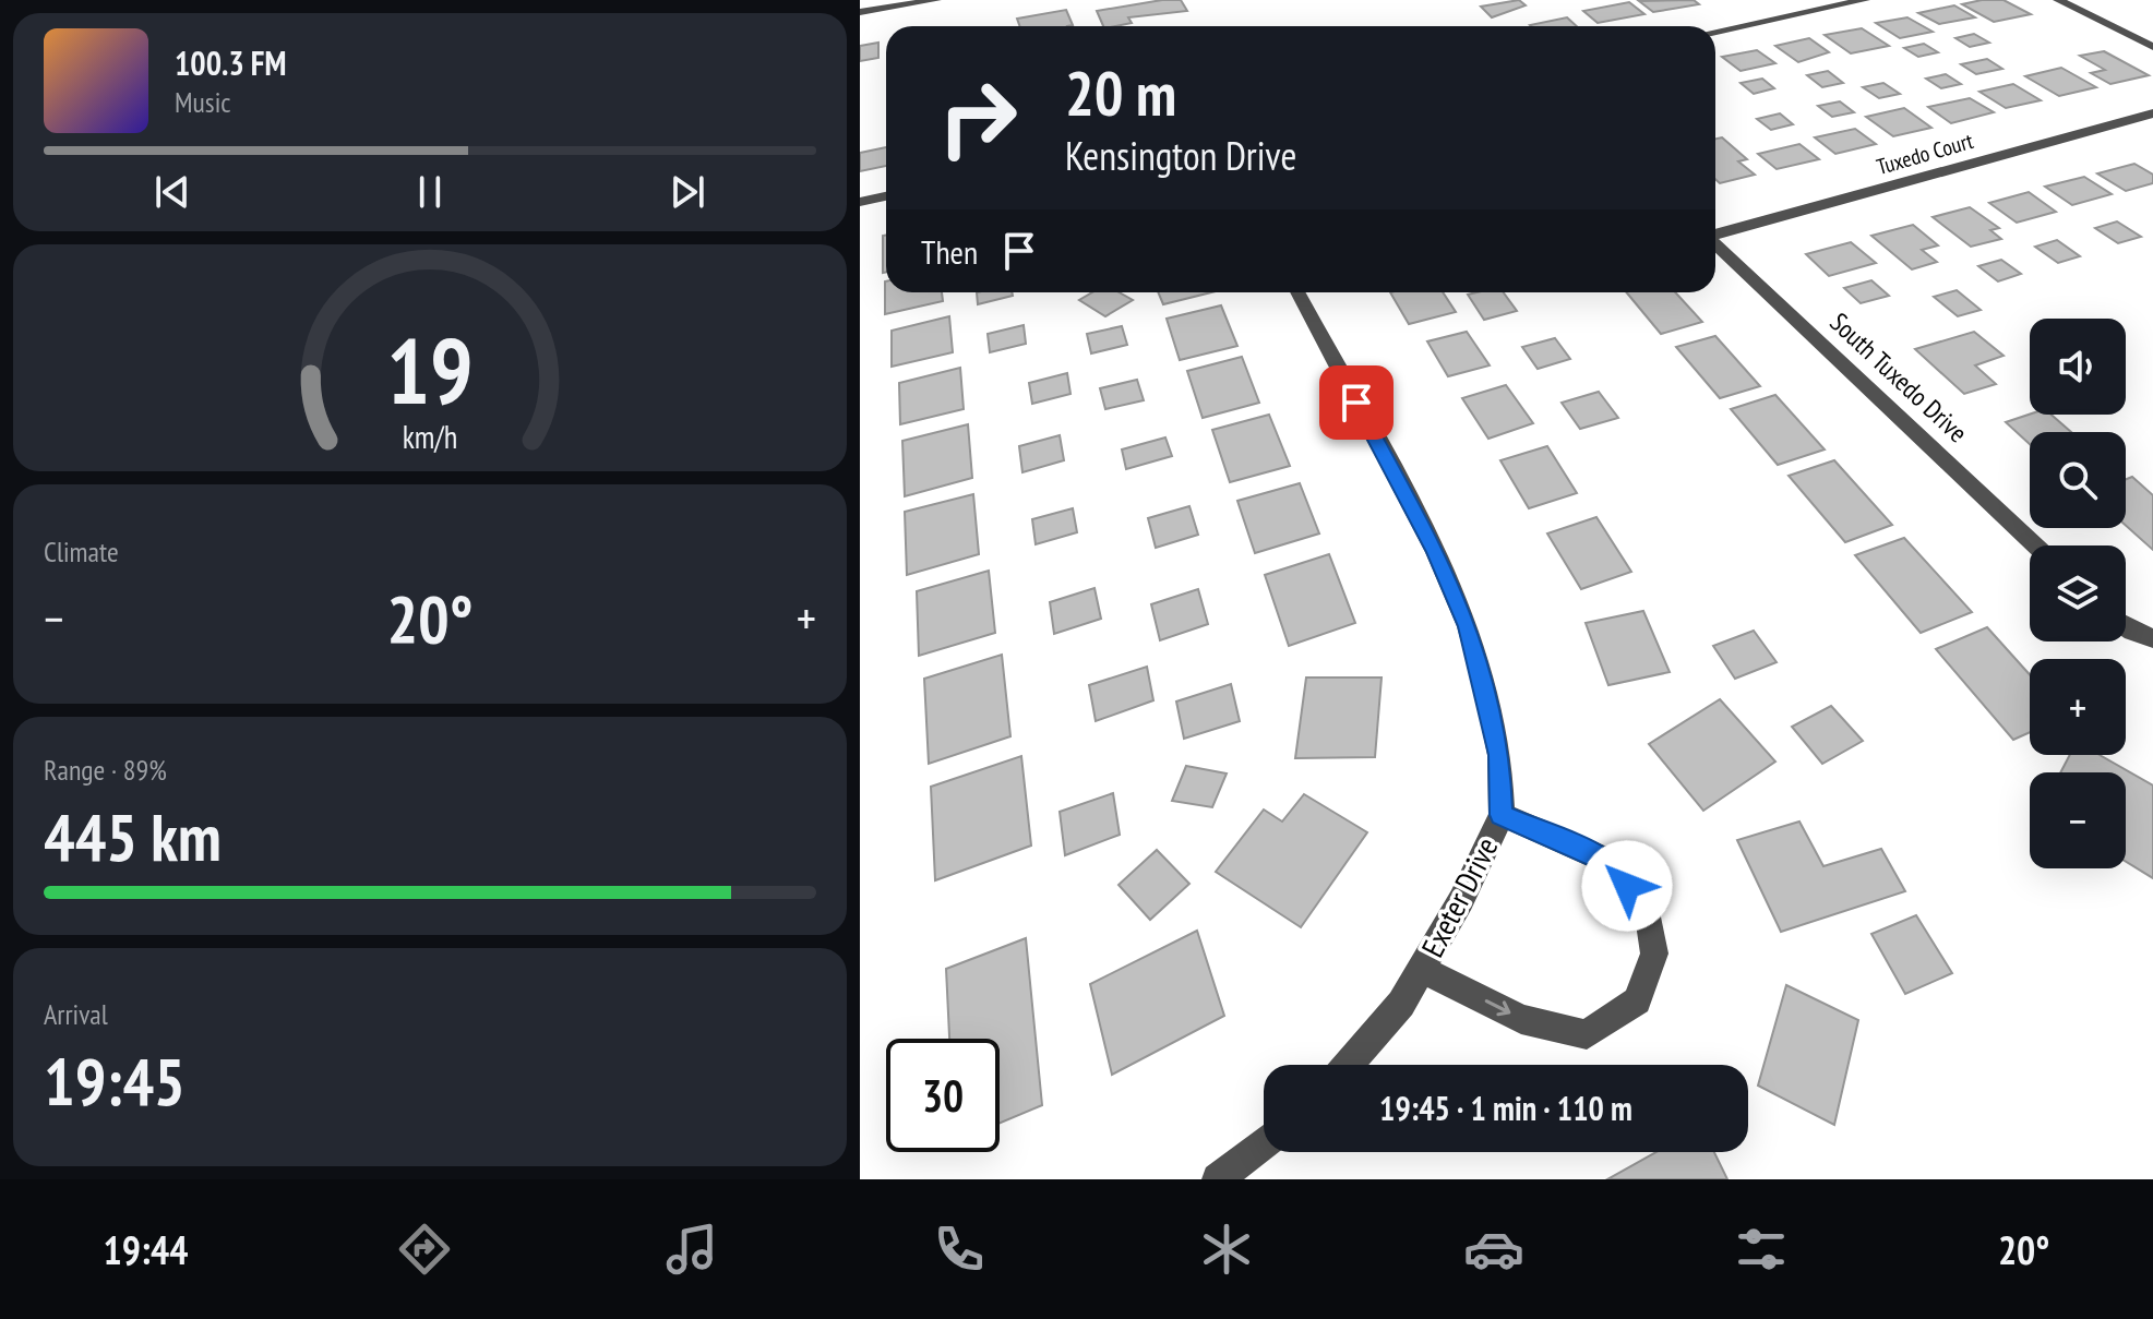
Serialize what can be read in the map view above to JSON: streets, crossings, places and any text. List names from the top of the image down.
{
  "streets": {
    "street": ["Tuxedo Court", "South Tuxedo Drive", "Exeter Drive"]
  },
  "page": {
    "turn": ["20 m", "Kensington Drive"],
    "song": ["100.3 FM", "Music"],
    "then": "Then",
    "map_buttons": ["+", "−"],
    "tile": [
      "Climate",
      ["Range · 89%", "445 km"],
      ["Arrival", "19:45"]
    ],
    "heat": ["−", "20°", "+"],
    "limit": "30",
    "trip": "19:45 · 1 min · 110 m",
    "tabs": ["19:44", "20°"],
    "gauge": ["19", "km/h"]
  }
}
